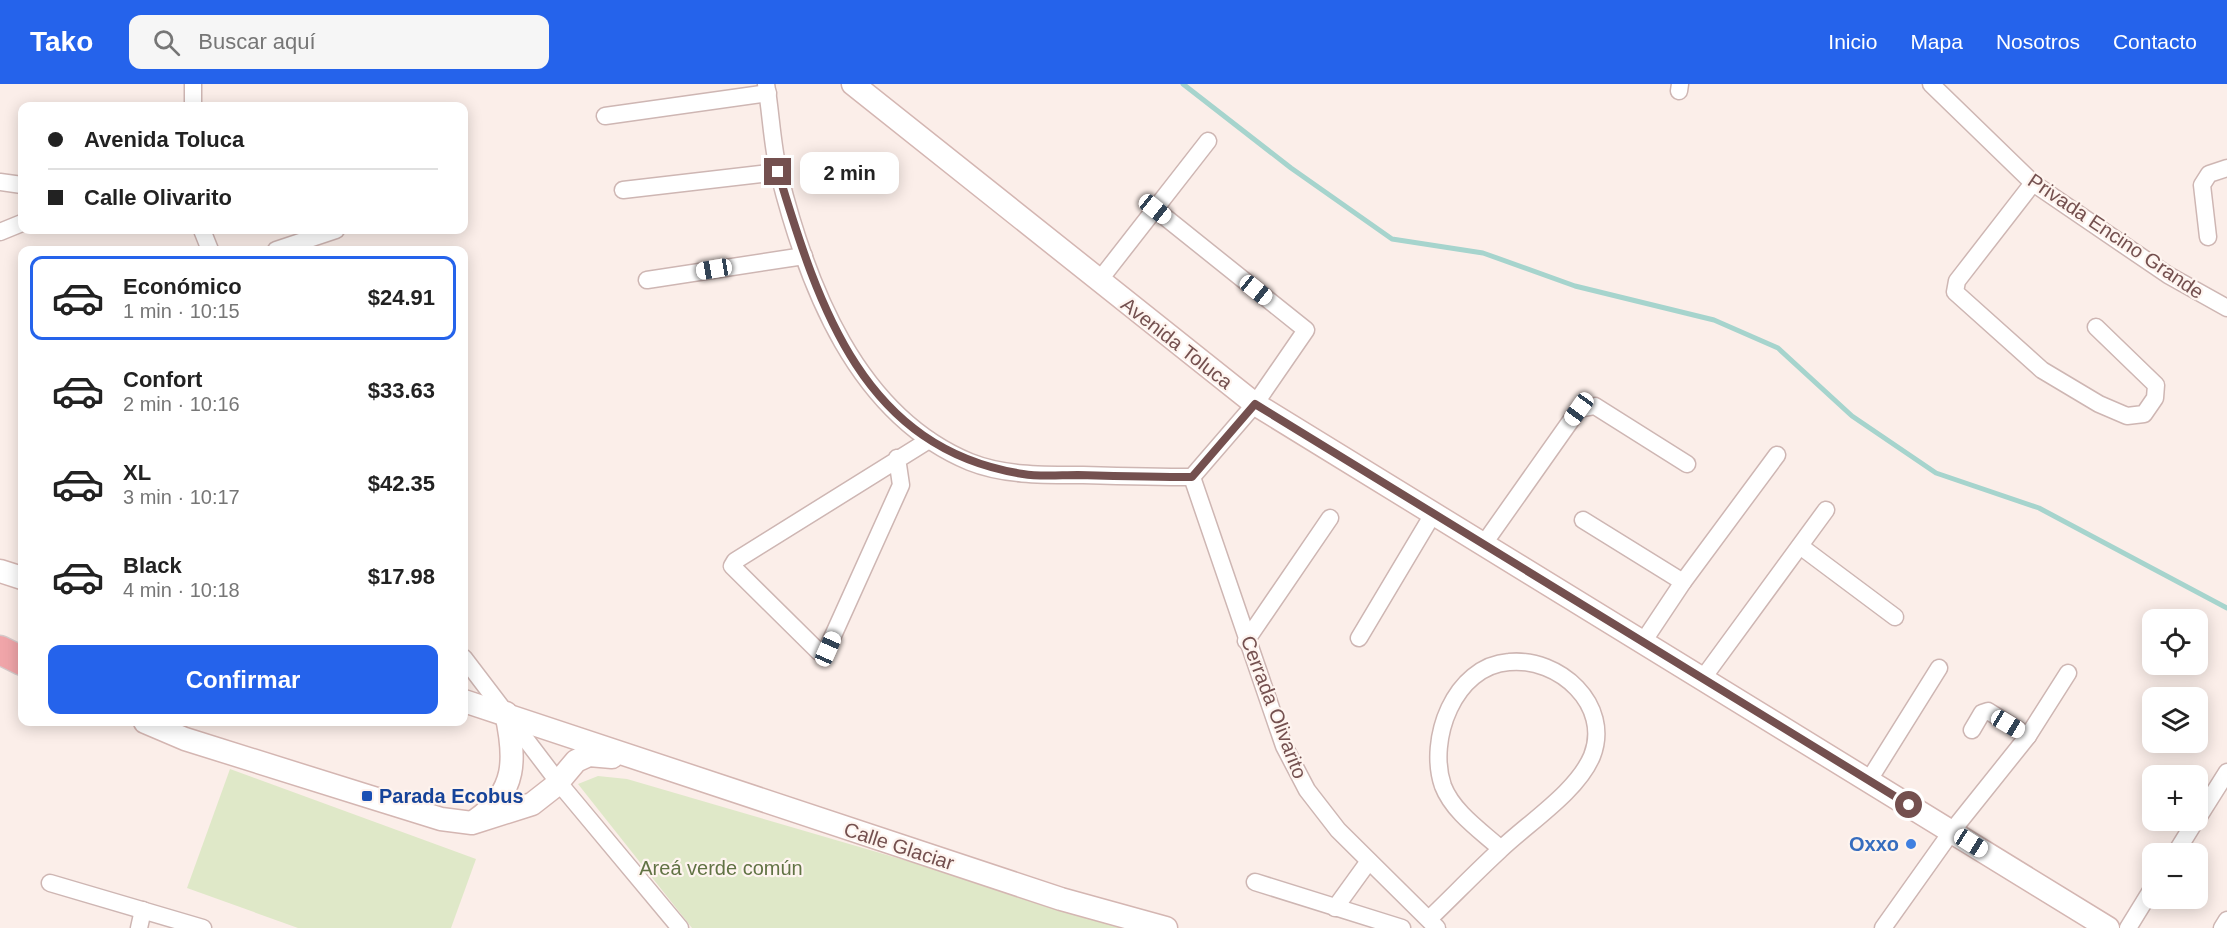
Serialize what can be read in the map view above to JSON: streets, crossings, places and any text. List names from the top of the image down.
{
  "streets": {
    "street": [
      "Privada Encino Grande",
      "Avenida Toluca",
      "Cerrada Olivarito",
      "Calle Glaciar"
    ]
  },
  "parks": ["Areá verde común"],
  "places": {
    "transit": ["Parada Ecobus"],
    "other": ["Oxxo"]
  },
  "page": {
    "header": "Tako",
    "search": "Buscar aquí",
    "nav": [
      "Inicio",
      "Mapa",
      "Nosotros",
      "Contacto"
    ],
    "banner": ["Avenida Toluca", "Calle Olivarito"],
    "bubble": "2 min",
    "list": [
      {
        "name": "Económico",
        "note": "1 min · 10:15",
        "value": "$24.91"
      },
      {
        "name": "Confort",
        "note": "2 min · 10:16",
        "value": "$33.63"
      },
      {
        "name": "XL",
        "note": "3 min · 10:17",
        "value": "$42.35"
      },
      {
        "name": "Black",
        "note": "4 min · 10:18",
        "value": "$17.98"
      }
    ],
    "map_buttons": ["+", "−"],
    "buttons": "Confirmar"
  }
}
